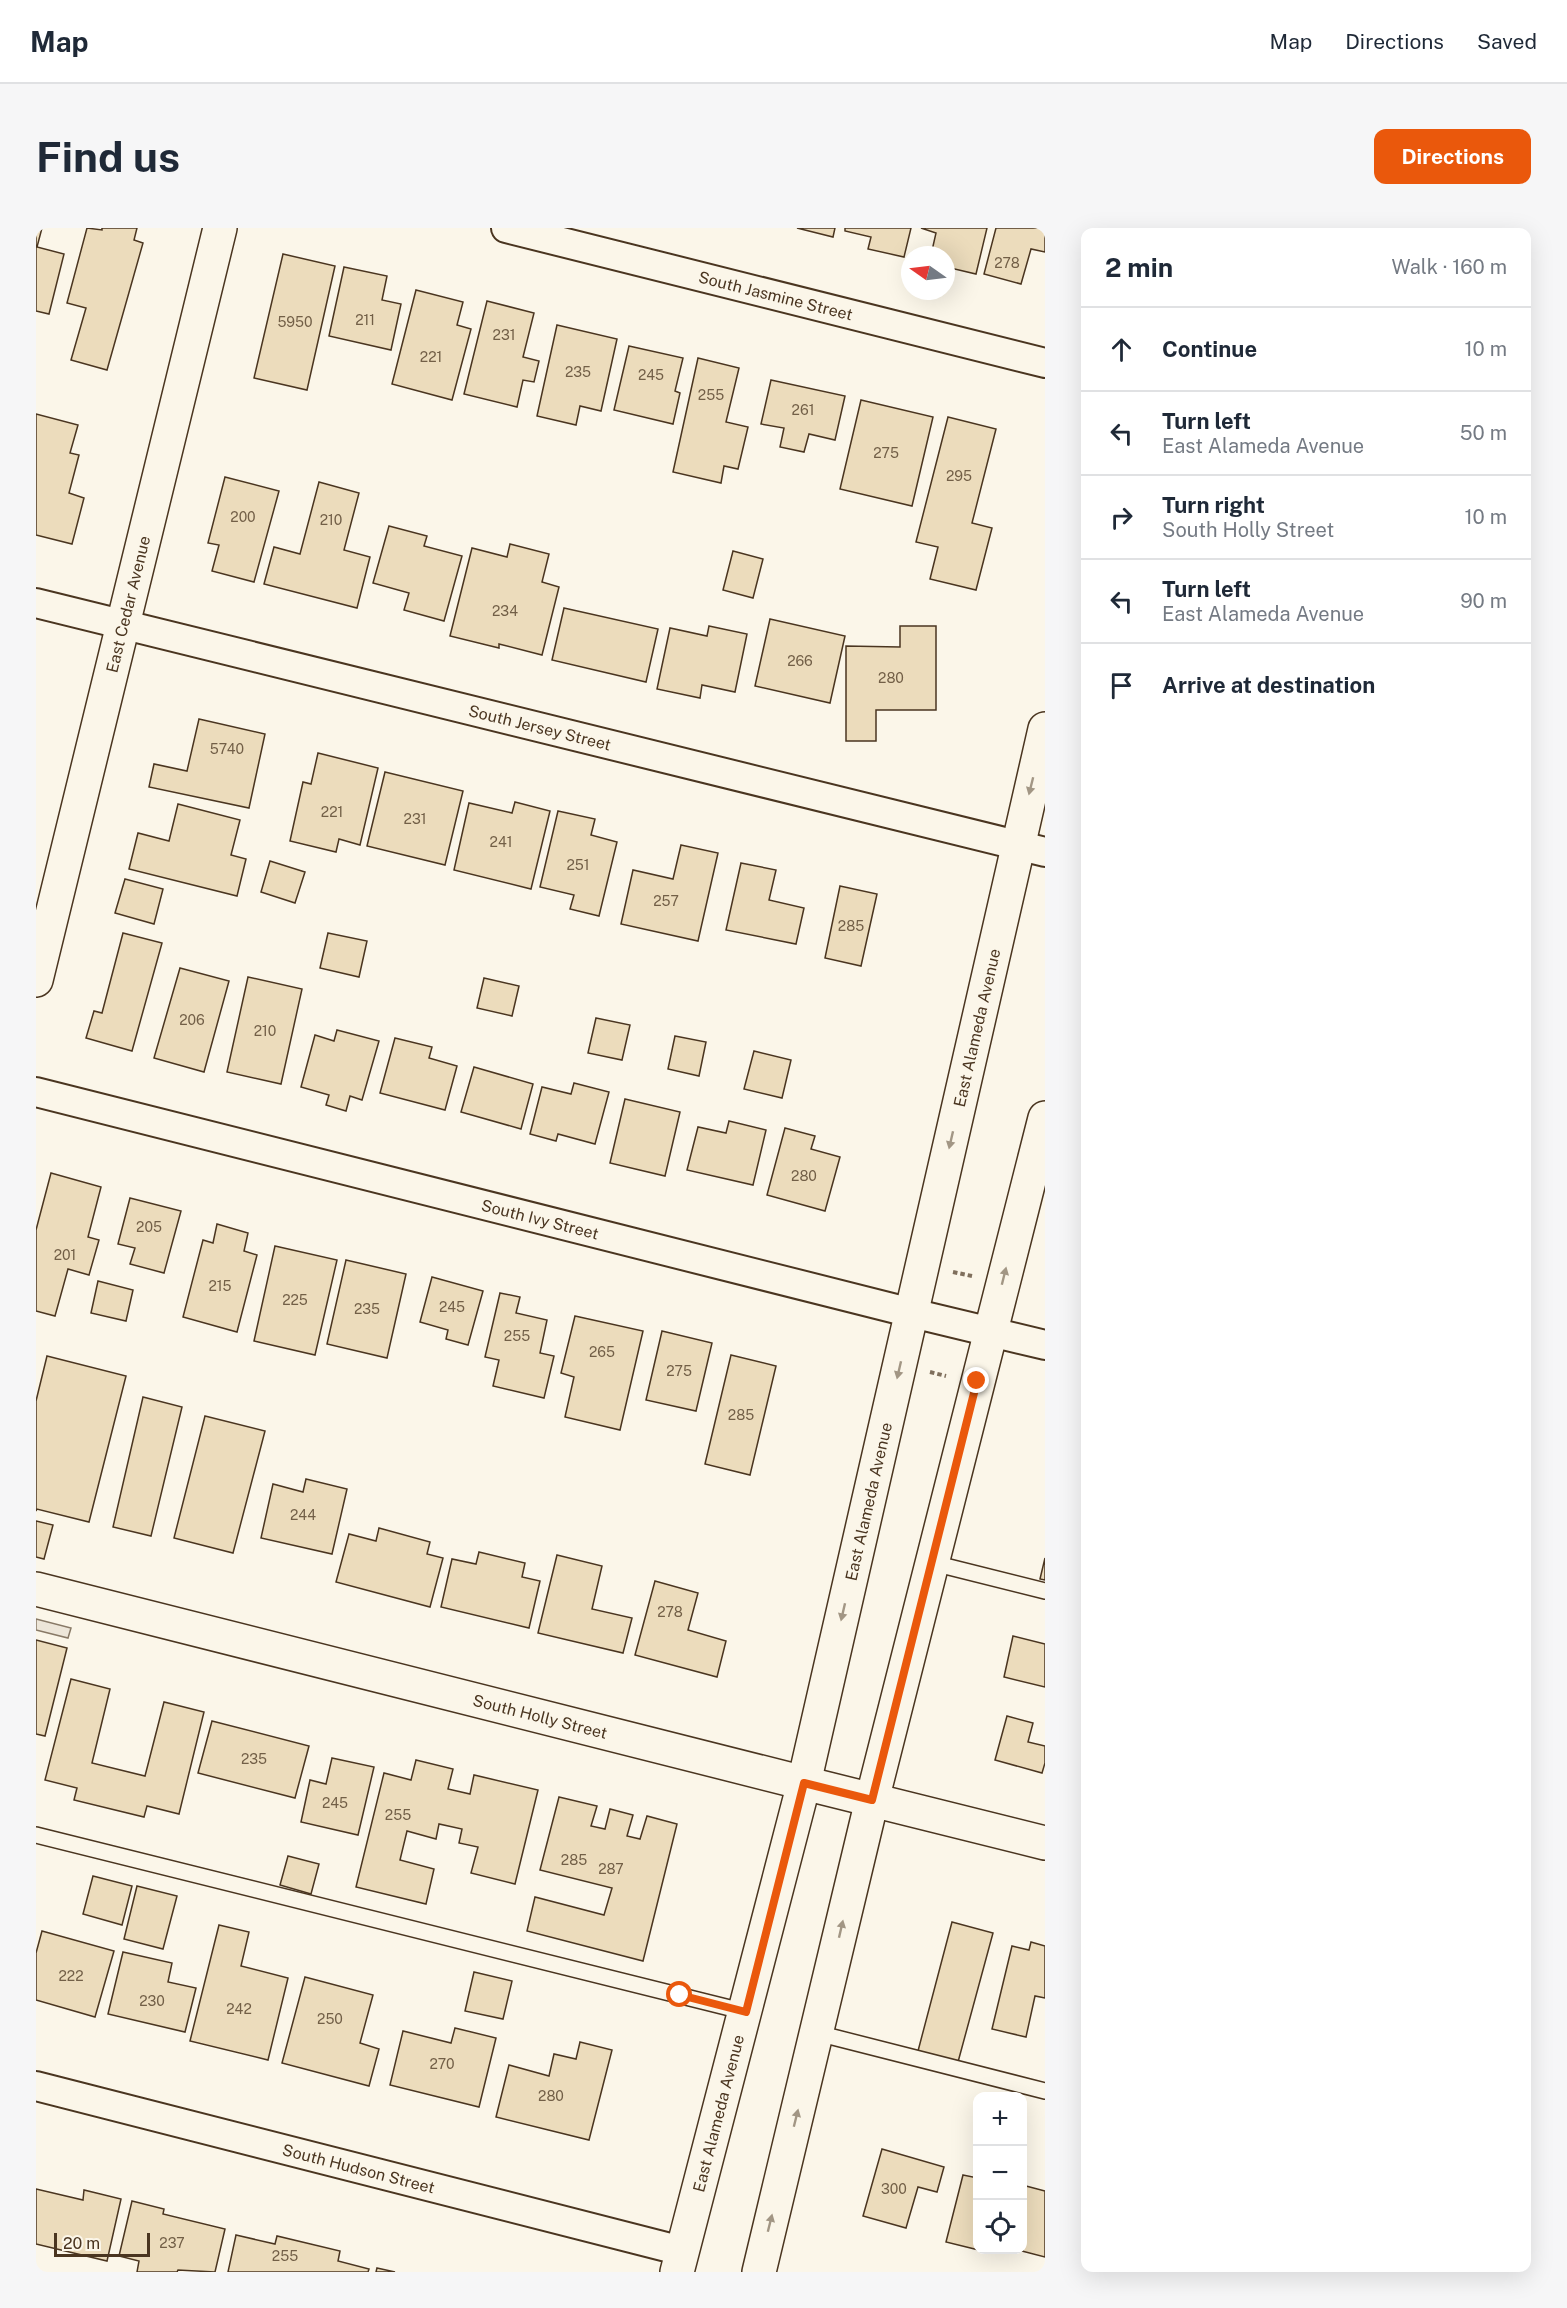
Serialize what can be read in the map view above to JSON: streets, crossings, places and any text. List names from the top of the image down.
{
  "streets": {
    "main road": ["East Cedar Avenue", "East Alameda Avenue", "South Holly Street"],
    "street": [
      "South Jasmine Street",
      "South Jersey Street",
      "South Ivy Street",
      "South Hudson Street"
    ]
  },
  "crossings": [
    ["East Cedar Avenue", "South Jersey Street"],
    ["South Jersey Street", "East Alameda Avenue"],
    ["East Alameda Avenue", "South Ivy Street"],
    ["East Alameda Avenue", "South Holly Street"],
    ["East Alameda Avenue", "South Hudson Street"]
  ],
  "house_numbers": [
    "278",
    "211",
    "5950",
    "231",
    "221",
    "235",
    "245",
    "255",
    "261",
    "275",
    "295",
    "200",
    "210",
    "234",
    "266",
    "280",
    "5740",
    "221",
    "231",
    "241",
    "251",
    "257",
    "285",
    "206",
    "210",
    "280",
    "205",
    "201",
    "215",
    "225",
    "245",
    "235",
    "255",
    "265",
    "275",
    "285",
    "244",
    "278",
    "235",
    "245",
    "255",
    "285",
    "287",
    "222",
    "230",
    "242",
    "250",
    "270",
    "280",
    "300",
    "237",
    "255"
  ],
  "scale_bar": "20 m",
  "north": "left",
  "page": {
    "header": "Map",
    "nav": ["Map", "Directions", "Saved"],
    "buttons": "Directions",
    "title": "Find us",
    "heading": ["2 min", "Walk · 160 m"],
    "list": [
      ["Continue", "10 m"],
      ["Turn left", "East Alameda Avenue", "50 m"],
      ["Turn right", "South Holly Street", "10 m"],
      ["Turn left", "East Alameda Avenue", "90 m"],
      "Arrive at destination"
    ],
    "map_buttons": ["+", "−"],
    "scale": "20 m"
  }
}
